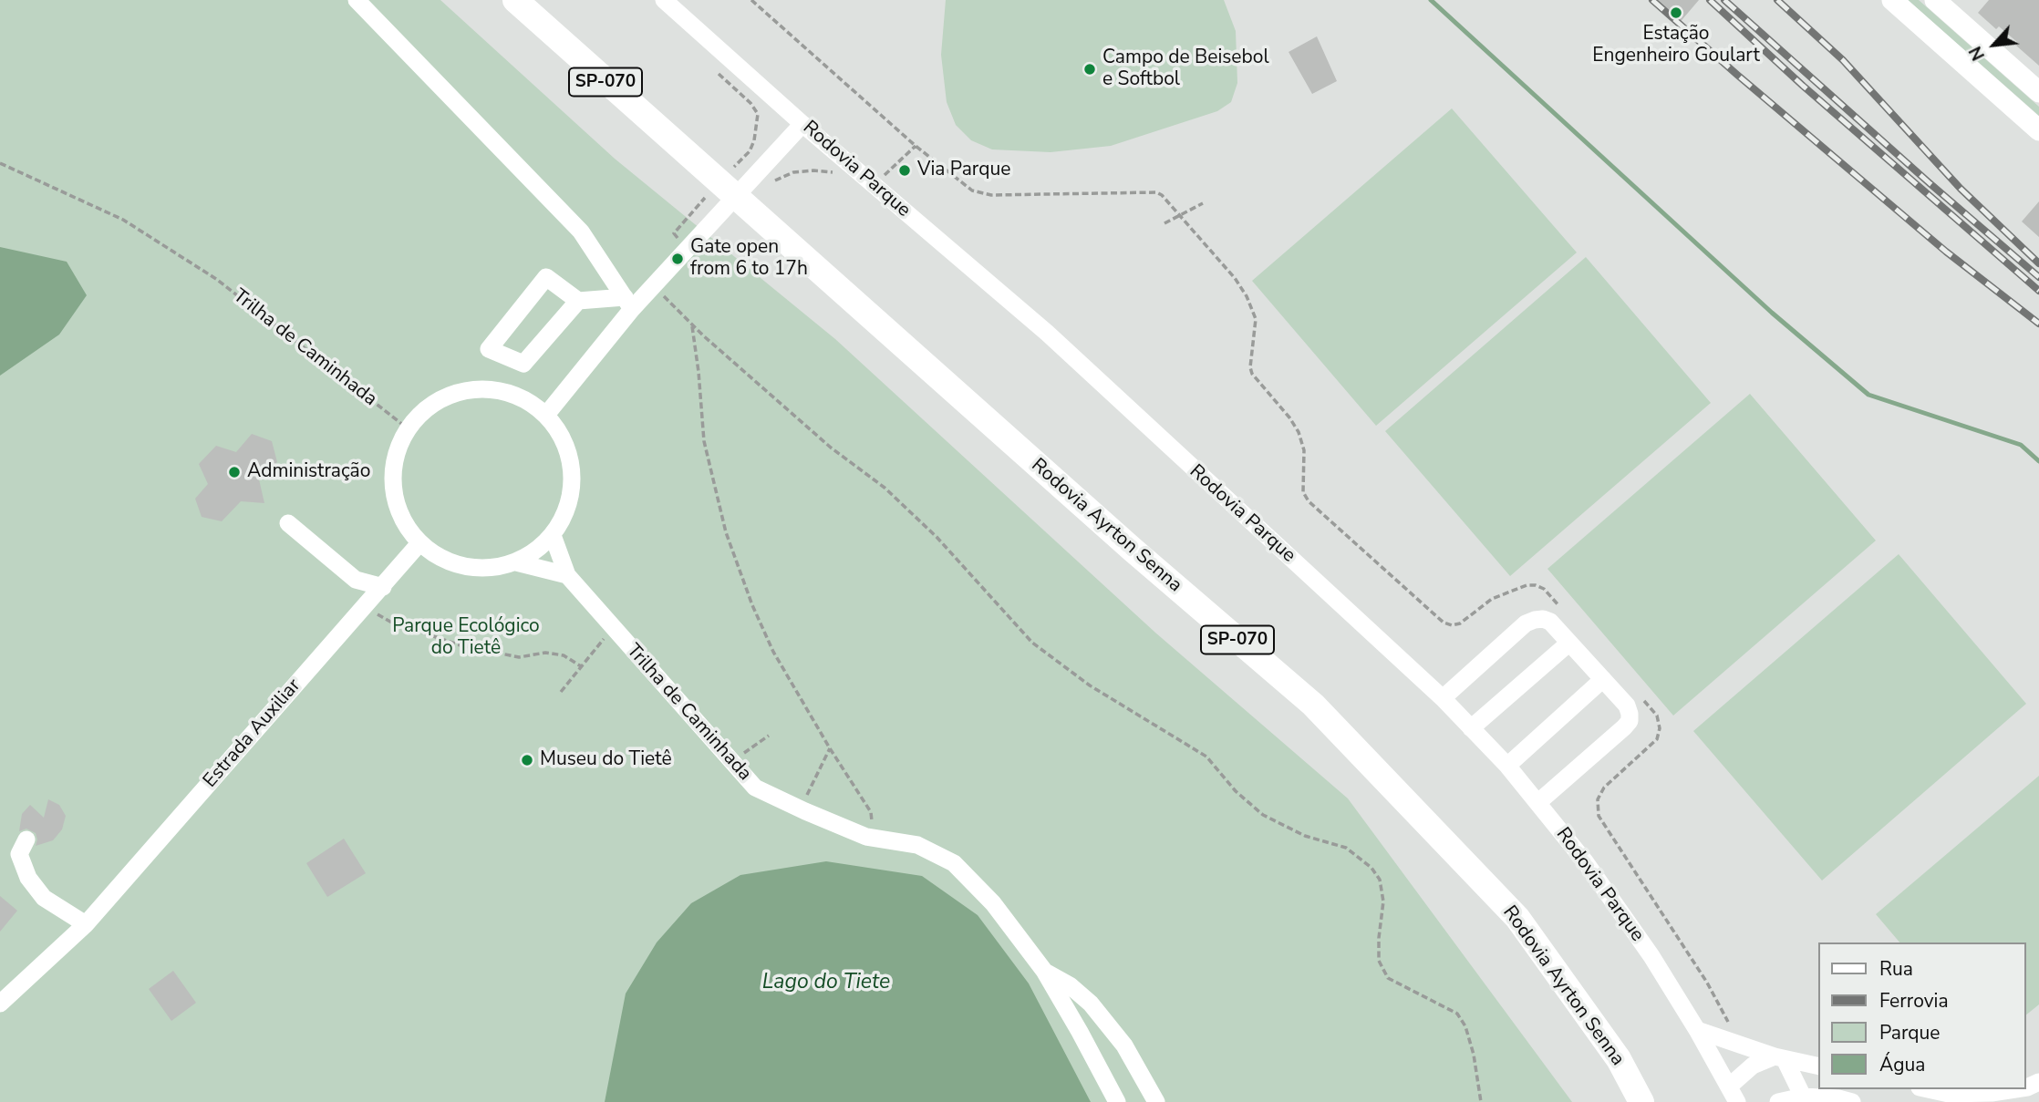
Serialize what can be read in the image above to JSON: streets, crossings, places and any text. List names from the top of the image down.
{
  "streets": {
    "highway": ["SP-070", "Rodovia Ayrton Senna"],
    "street": ["Rodovia Parque", "Trilha de Caminhada", "Estrada Auxiliar"]
  },
  "crossings": [
    ["Trilha de Caminhada", "Estrada Auxiliar"]
  ],
  "water": ["Lago do Tiete"],
  "parks": ["Parque Ecológico do Tietê"],
  "places": [
    "Estação Engenheiro Goulart",
    "Campo de Beisebol e Softbol",
    "Via Parque",
    "Gate open from 6 to 17h",
    "Administração",
    "Museu do Tietê"
  ],
  "legend": [
    "Rua",
    "Ferrovia",
    "Parque",
    "Água"
  ],
  "north": "bottom left"
}
